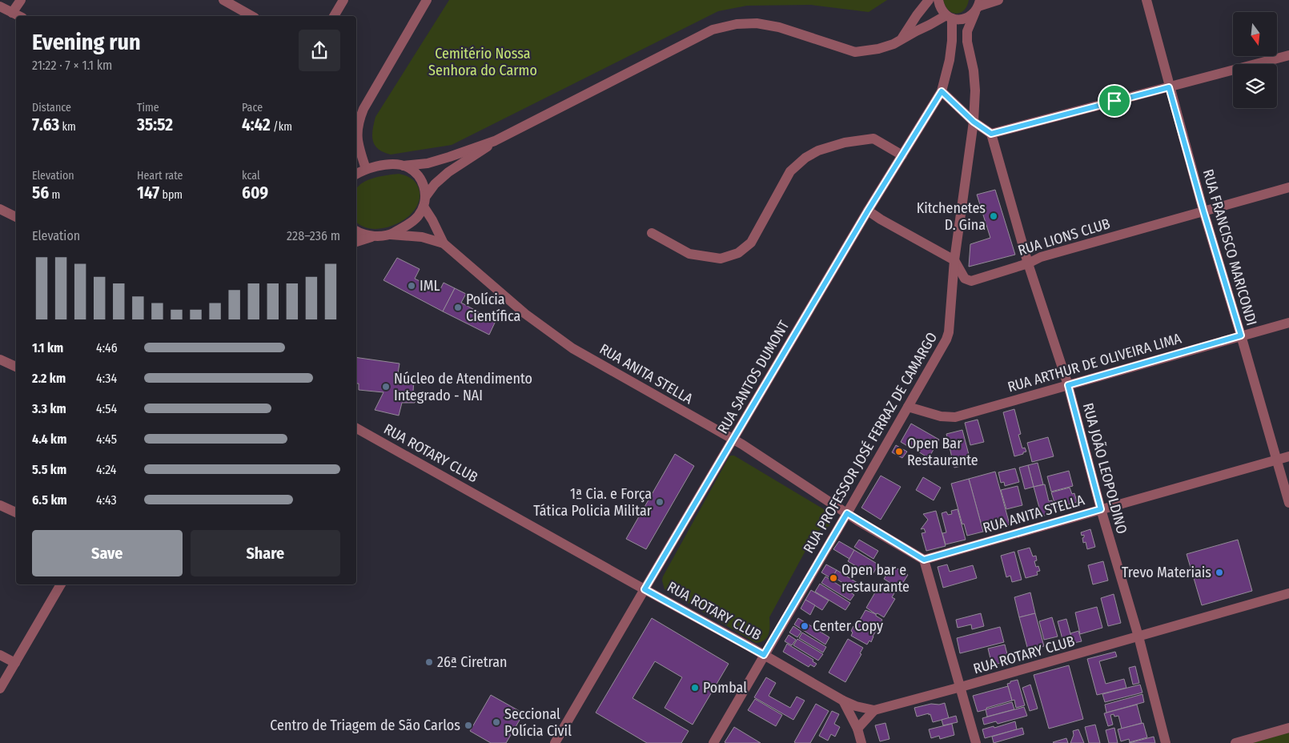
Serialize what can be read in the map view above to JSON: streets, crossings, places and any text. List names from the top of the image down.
{
  "streets": {
    "street": [
      "RUA LIONS CLUB",
      "RUA FRANCISCO MARICONDI",
      "RUA ARTHUR DE OLIVEIRA LIMA",
      "RUA ANITA STELLA",
      "RUA SANTOS DUMONT",
      "RUA PROFESSOR JOSÉ FERRAZ DE CAMARGO",
      "RUA ROTARY CLUB",
      "RUA JOÃO LEOPOLDINO"
    ]
  },
  "crossings": [
    ["RUA LIONS CLUB", "RUA FRANCISCO MARICONDI"],
    ["RUA LIONS CLUB", "RUA PROFESSOR JOSÉ FERRAZ DE CAMARGO"],
    ["RUA LIONS CLUB", "RUA JOÃO LEOPOLDINO"],
    ["RUA FRANCISCO MARICONDI", "RUA ARTHUR DE OLIVEIRA LIMA"],
    ["RUA FRANCISCO MARICONDI", "RUA ANITA STELLA"],
    ["RUA ARTHUR DE OLIVEIRA LIMA", "RUA PROFESSOR JOSÉ FERRAZ DE CAMARGO"],
    ["RUA ARTHUR DE OLIVEIRA LIMA", "RUA JOÃO LEOPOLDINO"],
    ["RUA ANITA STELLA", "RUA SANTOS DUMONT"],
    ["RUA ANITA STELLA", "RUA PROFESSOR JOSÉ FERRAZ DE CAMARGO"],
    ["RUA ANITA STELLA", "RUA JOÃO LEOPOLDINO"],
    ["RUA SANTOS DUMONT", "RUA ROTARY CLUB"],
    ["RUA PROFESSOR JOSÉ FERRAZ DE CAMARGO", "RUA ROTARY CLUB"],
    ["RUA ROTARY CLUB", "RUA JOÃO LEOPOLDINO"]
  ],
  "parks": ["Cemitério Nossa Senhora do Carmo"],
  "places": [
    "Kitchenetes D. Gina",
    "IML",
    "Polícia Científica",
    "Núcleo de Atendimento Integrado - NAI",
    "Open Bar Restaurante",
    "1ª Cia. e Força Tática Policia Militar",
    "Trevo Materiais",
    "Open bar e restaurante",
    "Center Copy",
    "26ª Ciretran",
    "Pombal",
    "Seccional Polícia Civil",
    "Centro de Triagem de São Carlos"
  ],
  "north": "bottom",
  "page": {
    "heading": ["Evening run", "21:22 · 7 × 1.1 km"],
    "stats": [
      ["Distance", "7.63 km"],
      ["Time", "35:52"],
      ["Pace", "4:42 /km"],
      ["Elevation", "56 m"],
      ["Heart rate", "147 bpm"],
      ["kcal", "609"]
    ],
    "chart": ["Elevation", "228–236 m"],
    "list": [
      {
        "name": "1.1 km",
        "note": "4:46"
      },
      {
        "name": "2.2 km",
        "note": "4:34"
      },
      {
        "name": "3.3 km",
        "note": "4:54"
      },
      {
        "name": "4.4 km",
        "note": "4:45"
      },
      {
        "name": "5.5 km",
        "note": "4:24"
      },
      {
        "name": "6.5 km",
        "note": "4:43"
      }
    ],
    "buttons": ["Save", "Share"]
  }
}
